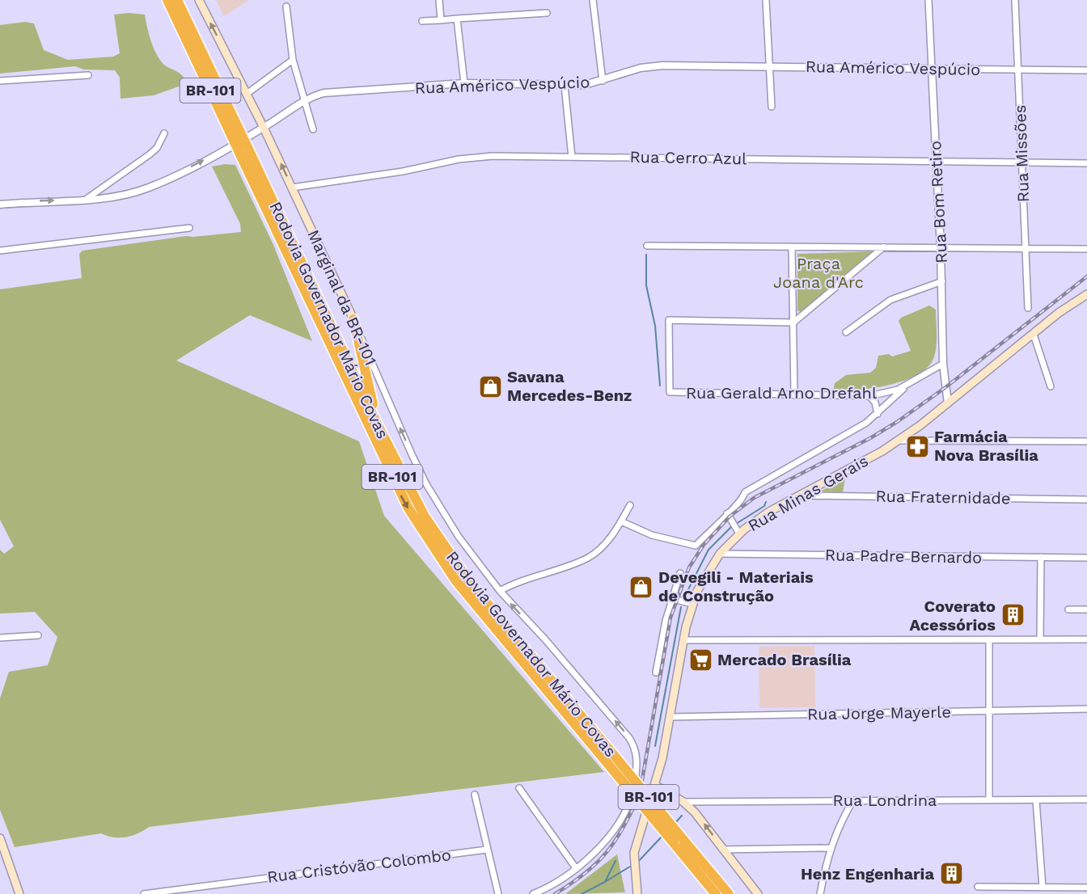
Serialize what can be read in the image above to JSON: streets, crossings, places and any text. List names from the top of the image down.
{
  "streets": {
    "highway": ["BR-101", "Rodovia Governador Mário Covas"],
    "main road": ["Marginal da BR-101", "Rua Minas Gerais"],
    "street": [
      "Rua Américo Vespúcio",
      "Rua Missões",
      "Rua Cerro Azul",
      "Rua Bom Retiro",
      "Rua Gerald Arno Drefahl",
      "Rua Fraternidade",
      "Rua Padre Bernardo",
      "Rua Jorge Mayerle",
      "Rua Londrina",
      "Rua Cristóvão Colombo"
    ]
  },
  "crossings": [
    ["Rua Américo Vespúcio", "Rua Missões"],
    ["Rua Américo Vespúcio", "Rua Bom Retiro"],
    ["Rua Américo Vespúcio", "Marginal da BR-101"],
    ["Rua Missões", "Rua Cerro Azul"],
    ["Rua Cerro Azul", "Rua Bom Retiro"],
    ["Rua Cerro Azul", "Marginal da BR-101"],
    ["Rua Bom Retiro", "Rua Gerald Arno Drefahl"],
    ["Rua Bom Retiro", "Rua Minas Gerais"],
    ["Rua Minas Gerais", "Rua Fraternidade"],
    ["Rua Minas Gerais", "Rua Padre Bernardo"],
    ["Rua Minas Gerais", "Rua Jorge Mayerle"]
  ],
  "one_way": ["Marginal da BR-101"],
  "parks": ["Praça Joana d'Arc"],
  "places": {
    "shop": ["Savana Mercedes-Benz", "Devegili - Materiais de Construção"],
    "pharmacy": ["Farmácia Nova Brasília"],
    "building": ["Coverato Acessórios", "Henz Engenharia"],
    "supermarket": ["Mercado Brasília"]
  }
}
